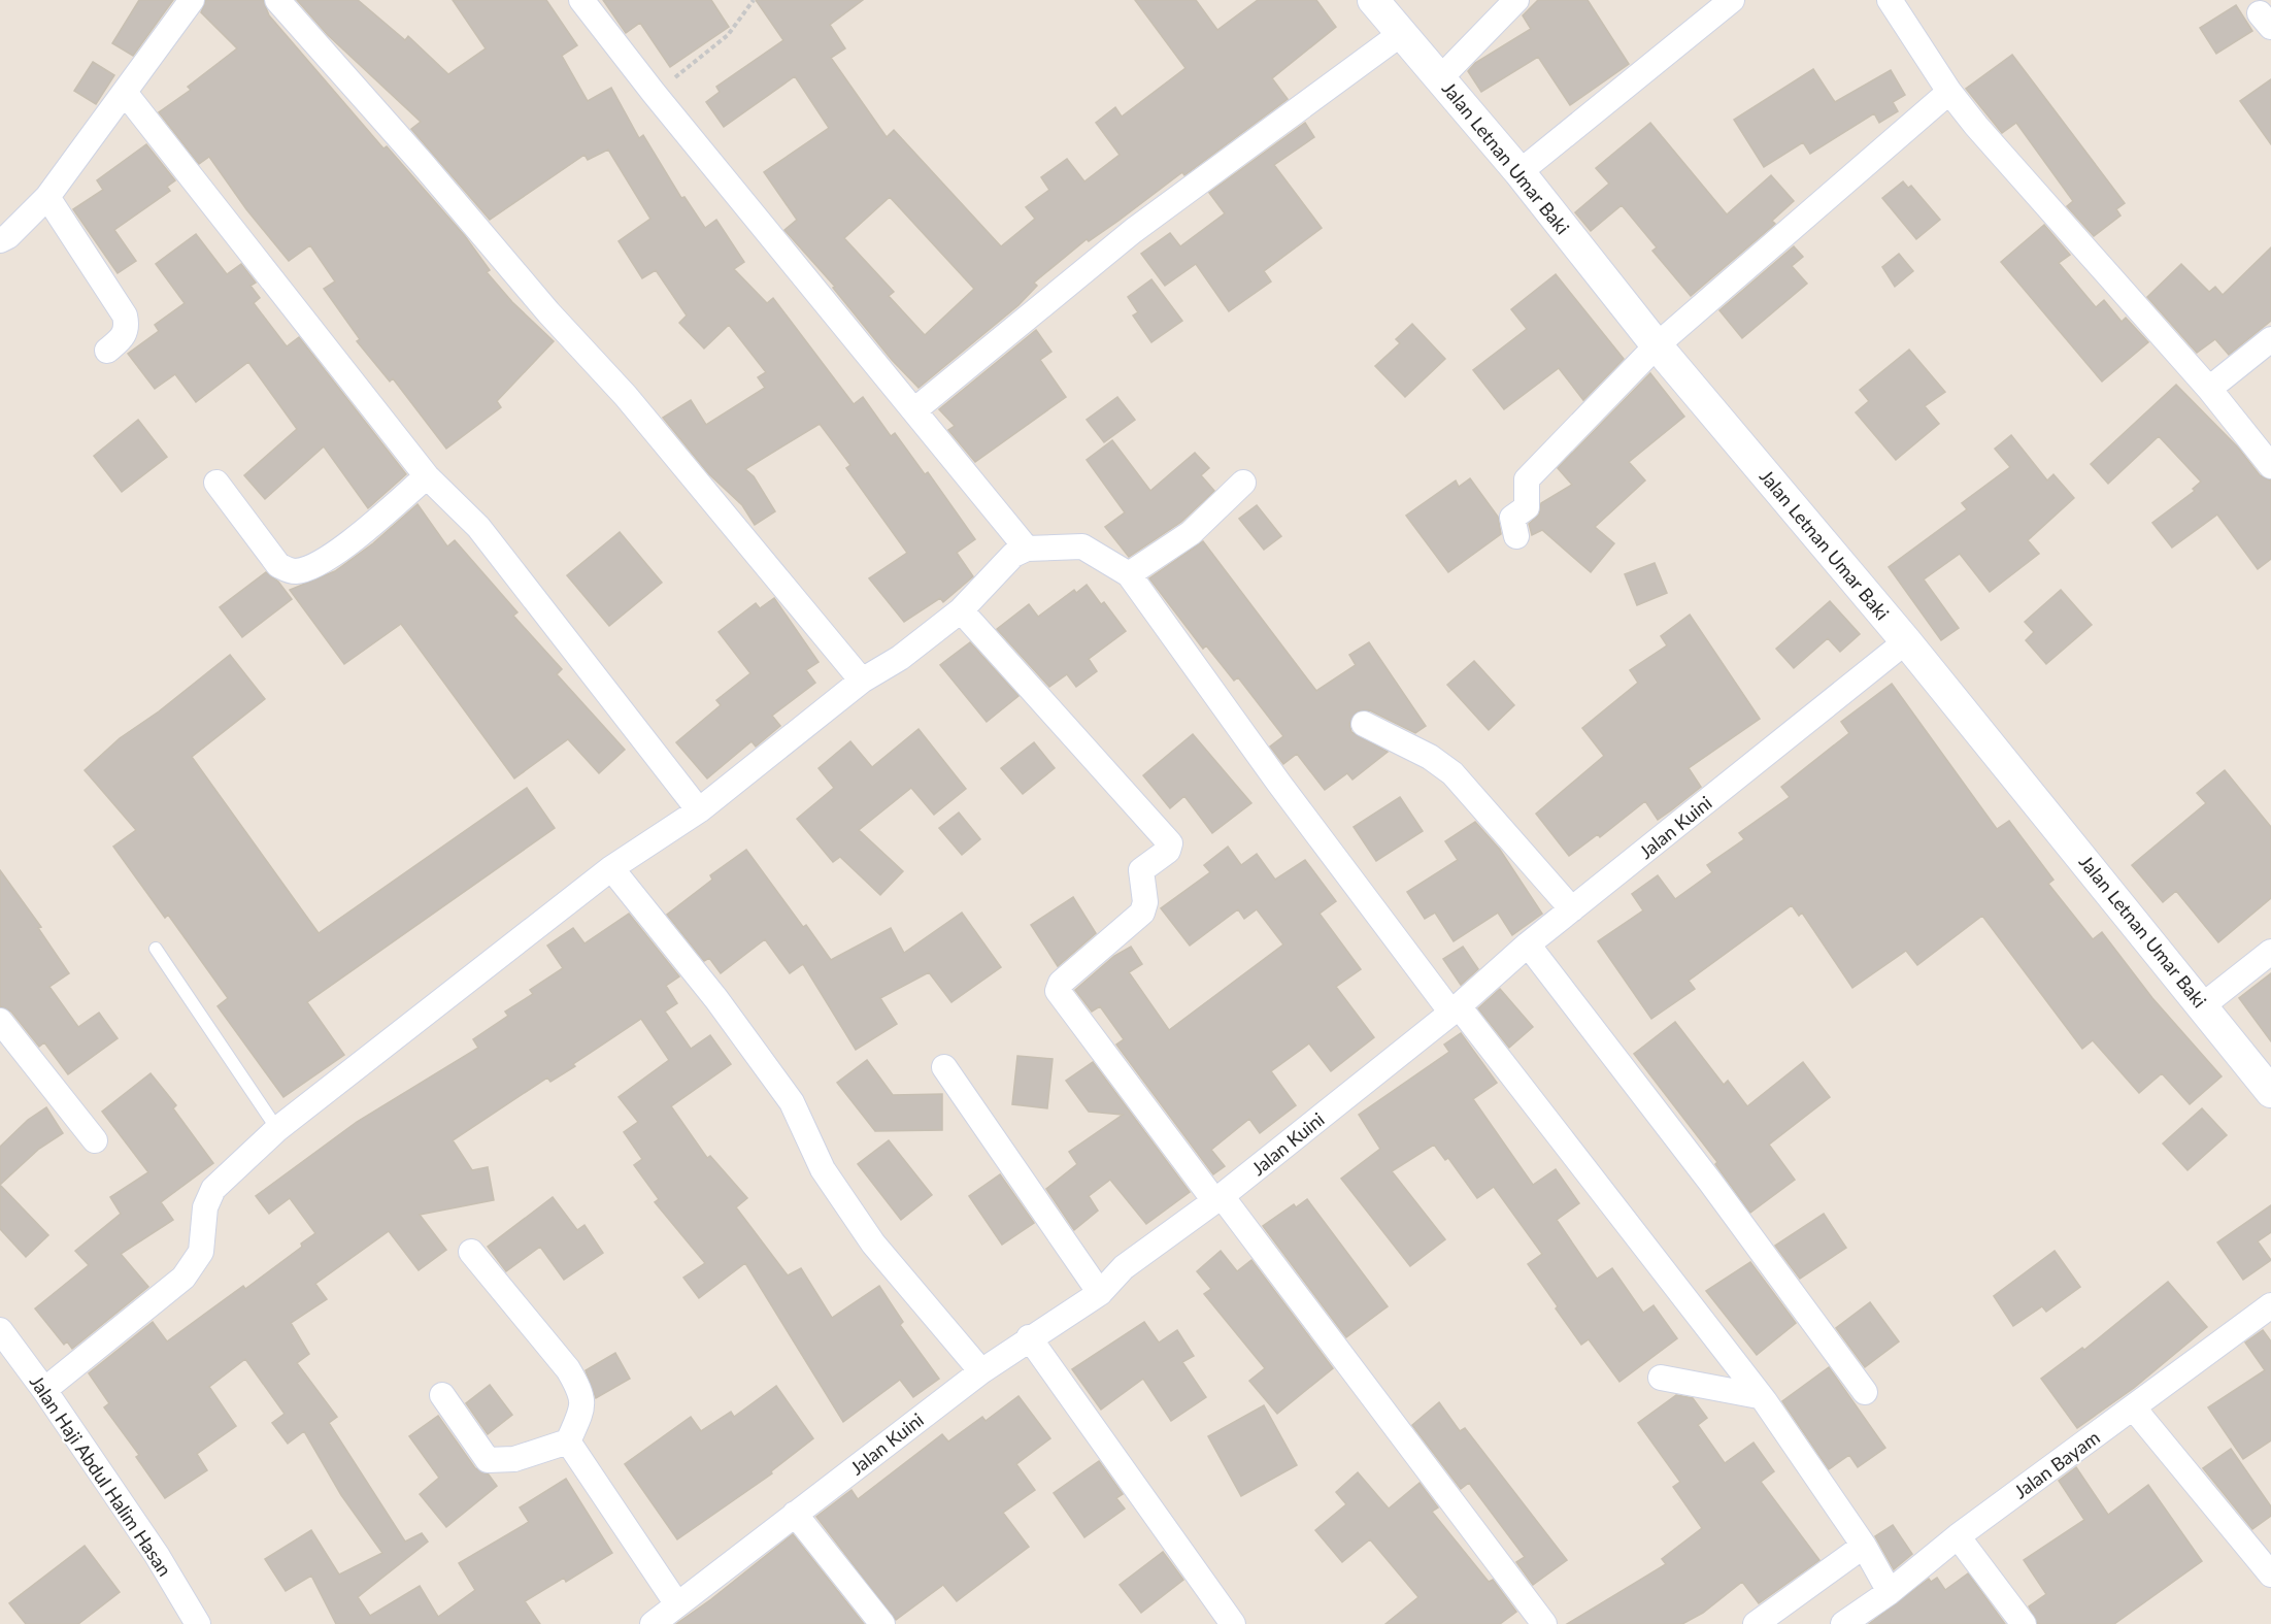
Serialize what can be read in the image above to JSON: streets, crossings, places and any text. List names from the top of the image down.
{
  "streets": {
    "street": [
      "Jalan Letnan Umar Baki",
      "Jalan Kuini",
      "Jalan Bayam",
      "Jalan Haji Abdul Halim Hasan"
    ]
  },
  "crossings": [
    ["Jalan Letnan Umar Baki", "Jalan Kuini"]
  ]
}
